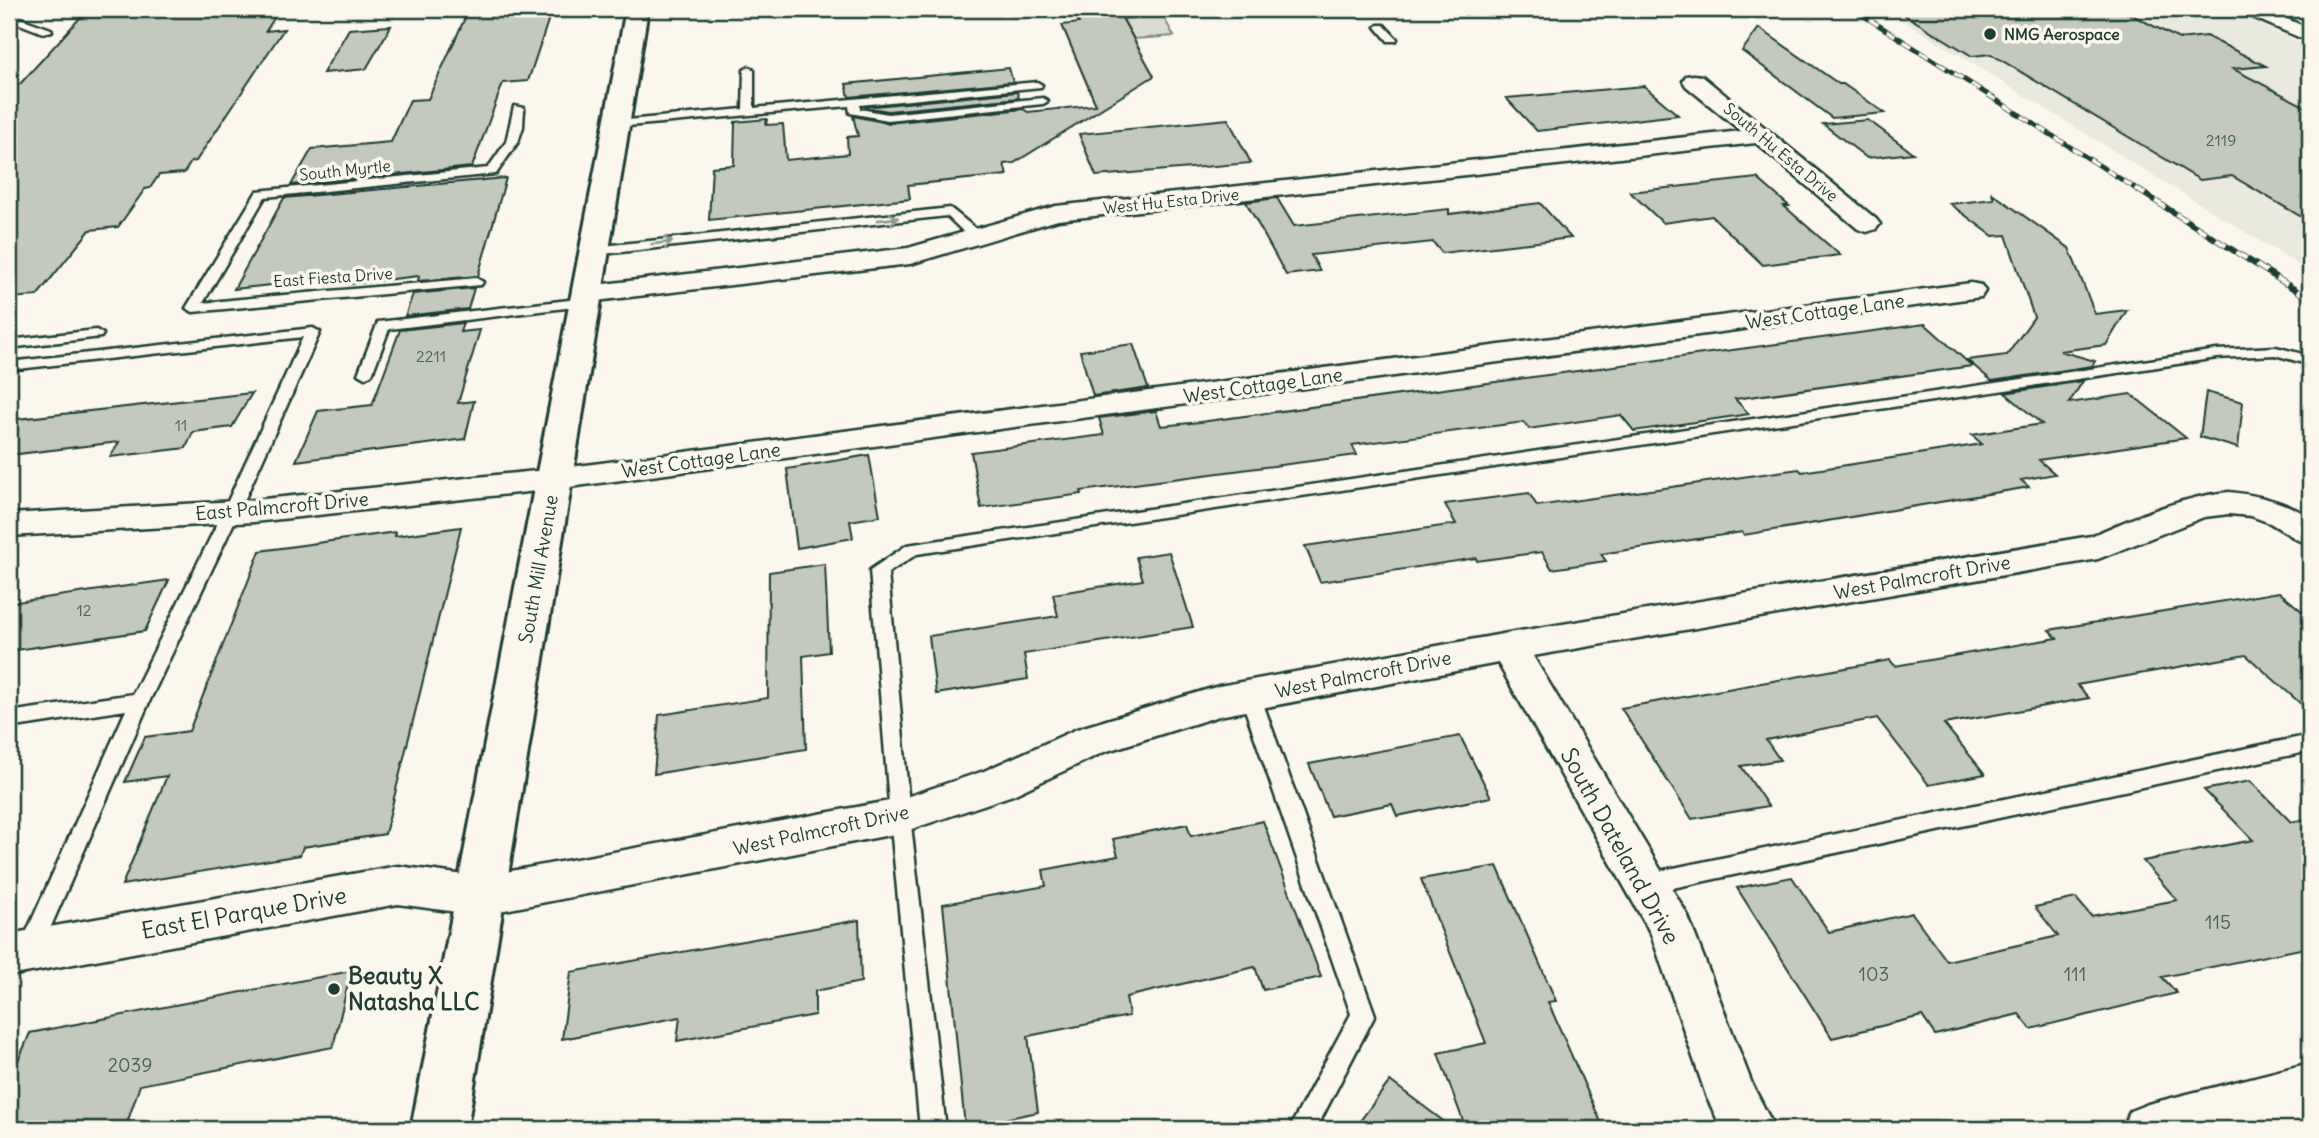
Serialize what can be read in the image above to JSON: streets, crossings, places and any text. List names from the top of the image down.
{
  "streets": {
    "main road": ["South Mill Avenue"],
    "street": [
      "South Hu Esta Drive",
      "West Hu Esta Drive",
      "West Cottage Lane",
      "East Palmcroft Drive",
      "West Palmcroft Drive",
      "South Dateland Drive",
      "East El Parque Drive"
    ],
    "lane": ["South Myrtle", "East Fiesta Drive"]
  },
  "crossings": [
    ["South Hu Esta Drive", "West Hu Esta Drive"],
    ["South Myrtle", "East Fiesta Drive"],
    ["West Hu Esta Drive", "South Mill Avenue"],
    ["West Cottage Lane", "East Palmcroft Drive"],
    ["West Cottage Lane", "South Mill Avenue"],
    ["East Palmcroft Drive", "South Mill Avenue"],
    ["South Mill Avenue", "West Palmcroft Drive"],
    ["South Mill Avenue", "East El Parque Drive"],
    ["West Palmcroft Drive", "South Dateland Drive"],
    ["West Palmcroft Drive", "East El Parque Drive"]
  ],
  "places": ["NMG Aerospace", "Beauty X Natasha LLC"],
  "house_numbers": [
    "2119",
    "2211",
    "11",
    "12",
    "115",
    "103",
    "111",
    "2039"
  ]
}
